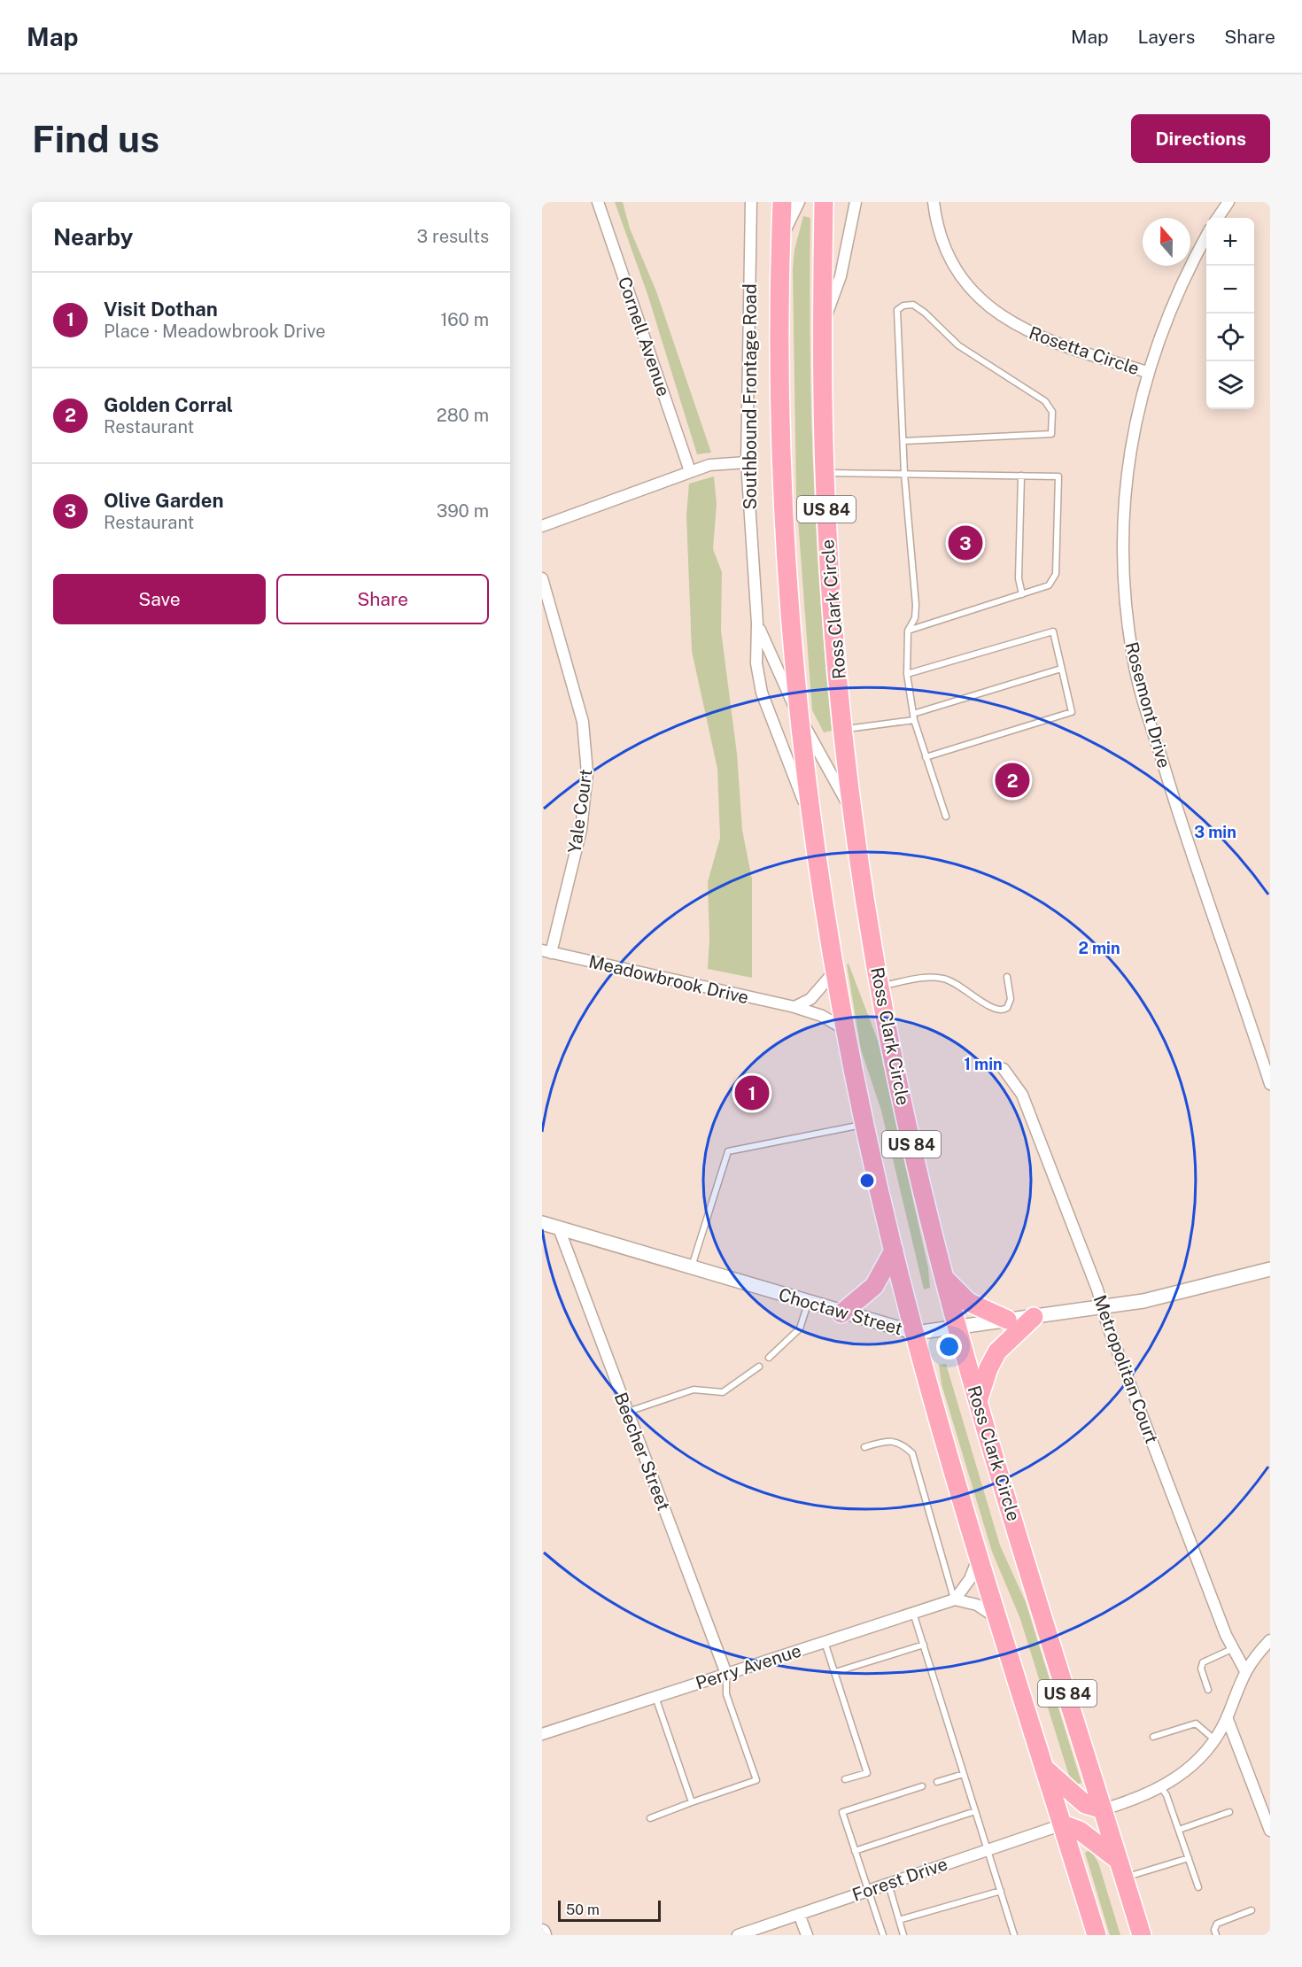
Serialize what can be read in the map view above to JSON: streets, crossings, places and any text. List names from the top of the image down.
{
  "streets": {
    "highway": ["US 84", "Ross Clark Circle"],
    "street": [
      "Cornell Avenue",
      "Rosetta Circle",
      "Southbound Frontage Road",
      "Rosemont Drive",
      "Yale Court",
      "Meadowbrook Drive",
      "Choctaw Street",
      "Metropolitan Court",
      "Beecher Street",
      "Perry Avenue",
      "Forest Drive"
    ]
  },
  "crossings": [
    ["Rosetta Circle", "Rosemont Drive"],
    ["Southbound Frontage Road", "US 84"],
    ["Southbound Frontage Road", "Ross Clark Circle"],
    ["US 84", "Meadowbrook Drive"],
    ["US 84", "Choctaw Street"],
    ["US 84", "Forest Drive"],
    ["Ross Clark Circle", "Choctaw Street"],
    ["Yale Court", "Meadowbrook Drive"],
    ["Choctaw Street", "Metropolitan Court"],
    ["Choctaw Street", "Beecher Street"],
    ["Beecher Street", "Perry Avenue"]
  ],
  "scale_bar": "50 m",
  "north": "top",
  "page": {
    "header": "Map",
    "nav": ["Map", "Layers", "Share"],
    "buttons": [
      "Directions",
      ["Save", "Share"]
    ],
    "title": "Find us",
    "heading": ["Nearby", "3 results"],
    "map_buttons": ["+", "−"],
    "list": [
      {
        "mark": "1",
        "name": "Visit Dothan",
        "note": "Place · Meadowbrook Drive",
        "value": "160 m"
      },
      {
        "mark": "2",
        "name": "Golden Corral",
        "note": "Restaurant",
        "value": "280 m"
      },
      {
        "mark": "3",
        "name": "Olive Garden",
        "note": "Restaurant",
        "value": "390 m"
      }
    ],
    "pins": ["3", "2", "1"],
    "scale": "50 m"
  },
  "rings": ["3 min", "2 min", "1 min"]
}
